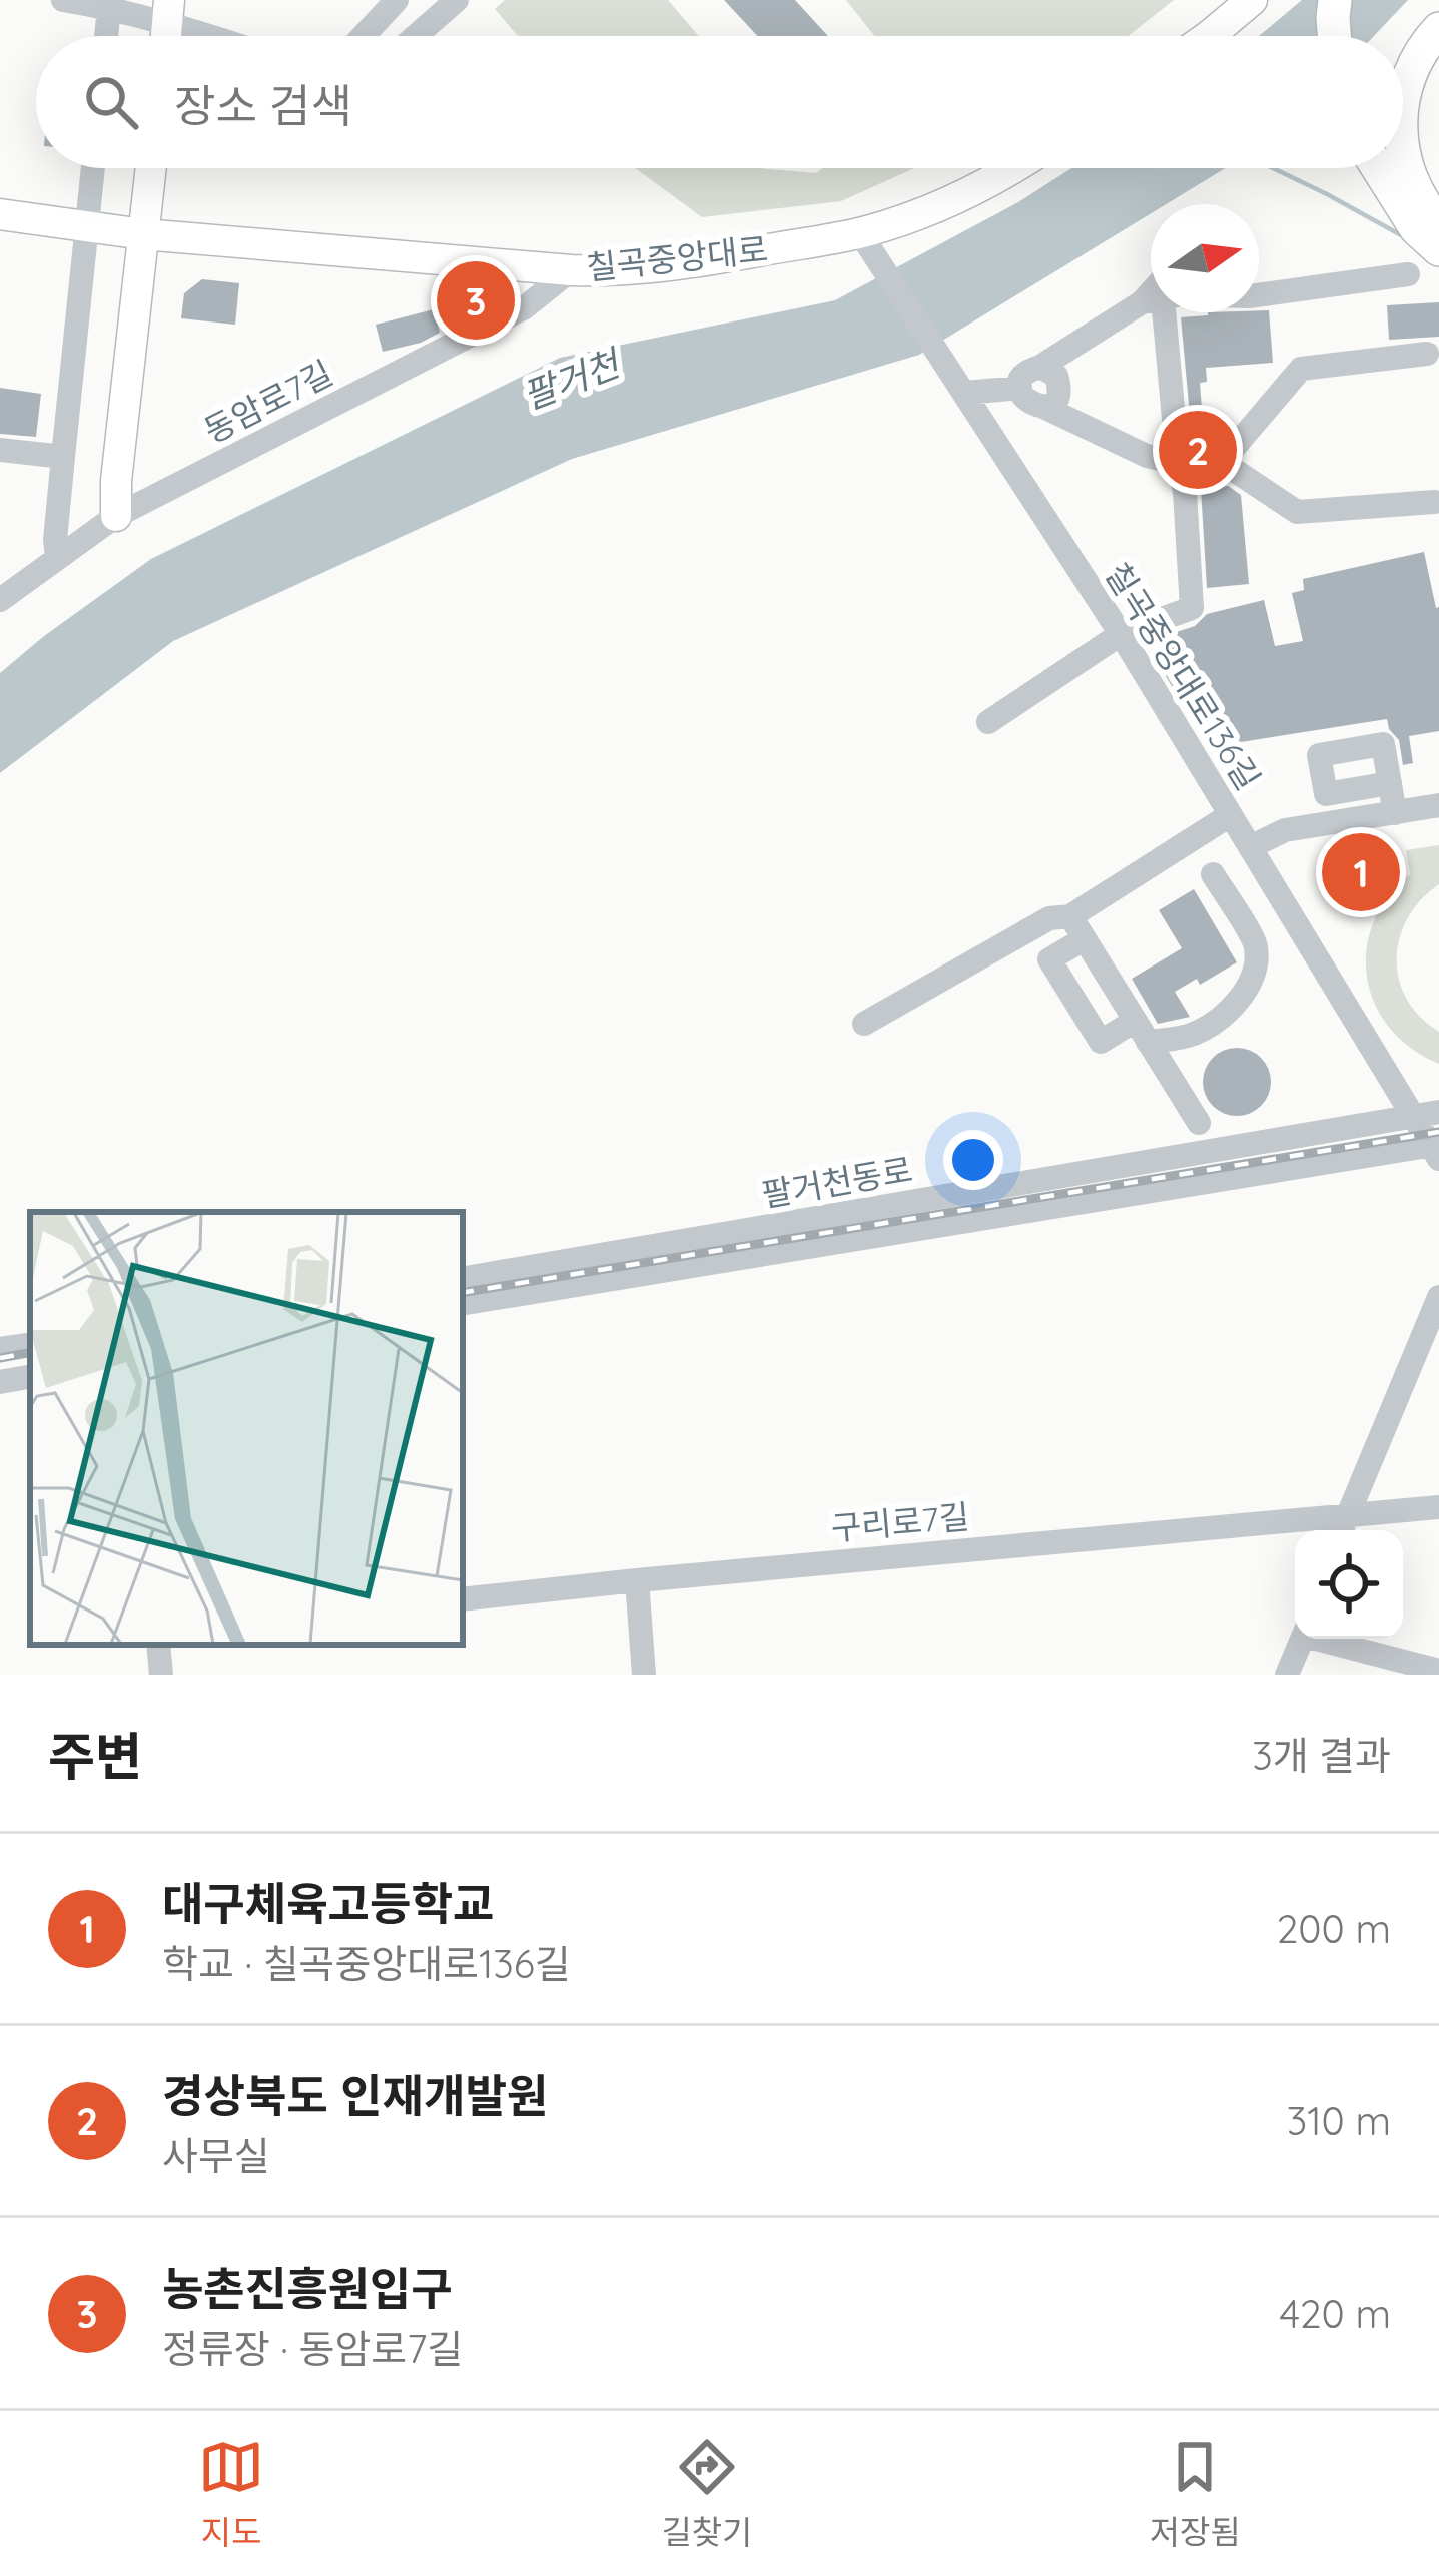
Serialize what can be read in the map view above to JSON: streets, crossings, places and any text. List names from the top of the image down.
{
  "streets": {
    "main road": ["칠곡중앙대로"],
    "street": [
      "동암로7길",
      "칠곡중앙대로136길",
      "팔거천동로",
      "구리로7길"
    ]
  },
  "crossings": [
    ["칠곡중앙대로", "동암로7길"],
    ["칠곡중앙대로", "칠곡중앙대로136길"],
    ["칠곡중앙대로136길", "팔거천동로"]
  ],
  "water": ["팔거천"],
  "north": "right",
  "page": {
    "search": "장소 검색",
    "pins": ["3", "2", "1"],
    "heading": ["주변", "3개 결과"],
    "list": [
      {
        "mark": "1",
        "name": "대구체육고등학교",
        "note": "학교 · 칠곡중앙대로136길",
        "value": "200 m"
      },
      {
        "mark": "2",
        "name": "경상북도 인재개발원",
        "note": "사무실",
        "value": "310 m"
      },
      {
        "mark": "3",
        "name": "농촌진흥원입구",
        "note": "정류장 · 동암로7길",
        "value": "420 m"
      }
    ],
    "nav": ["지도", "길찾기", "저장됨"]
  }
}
